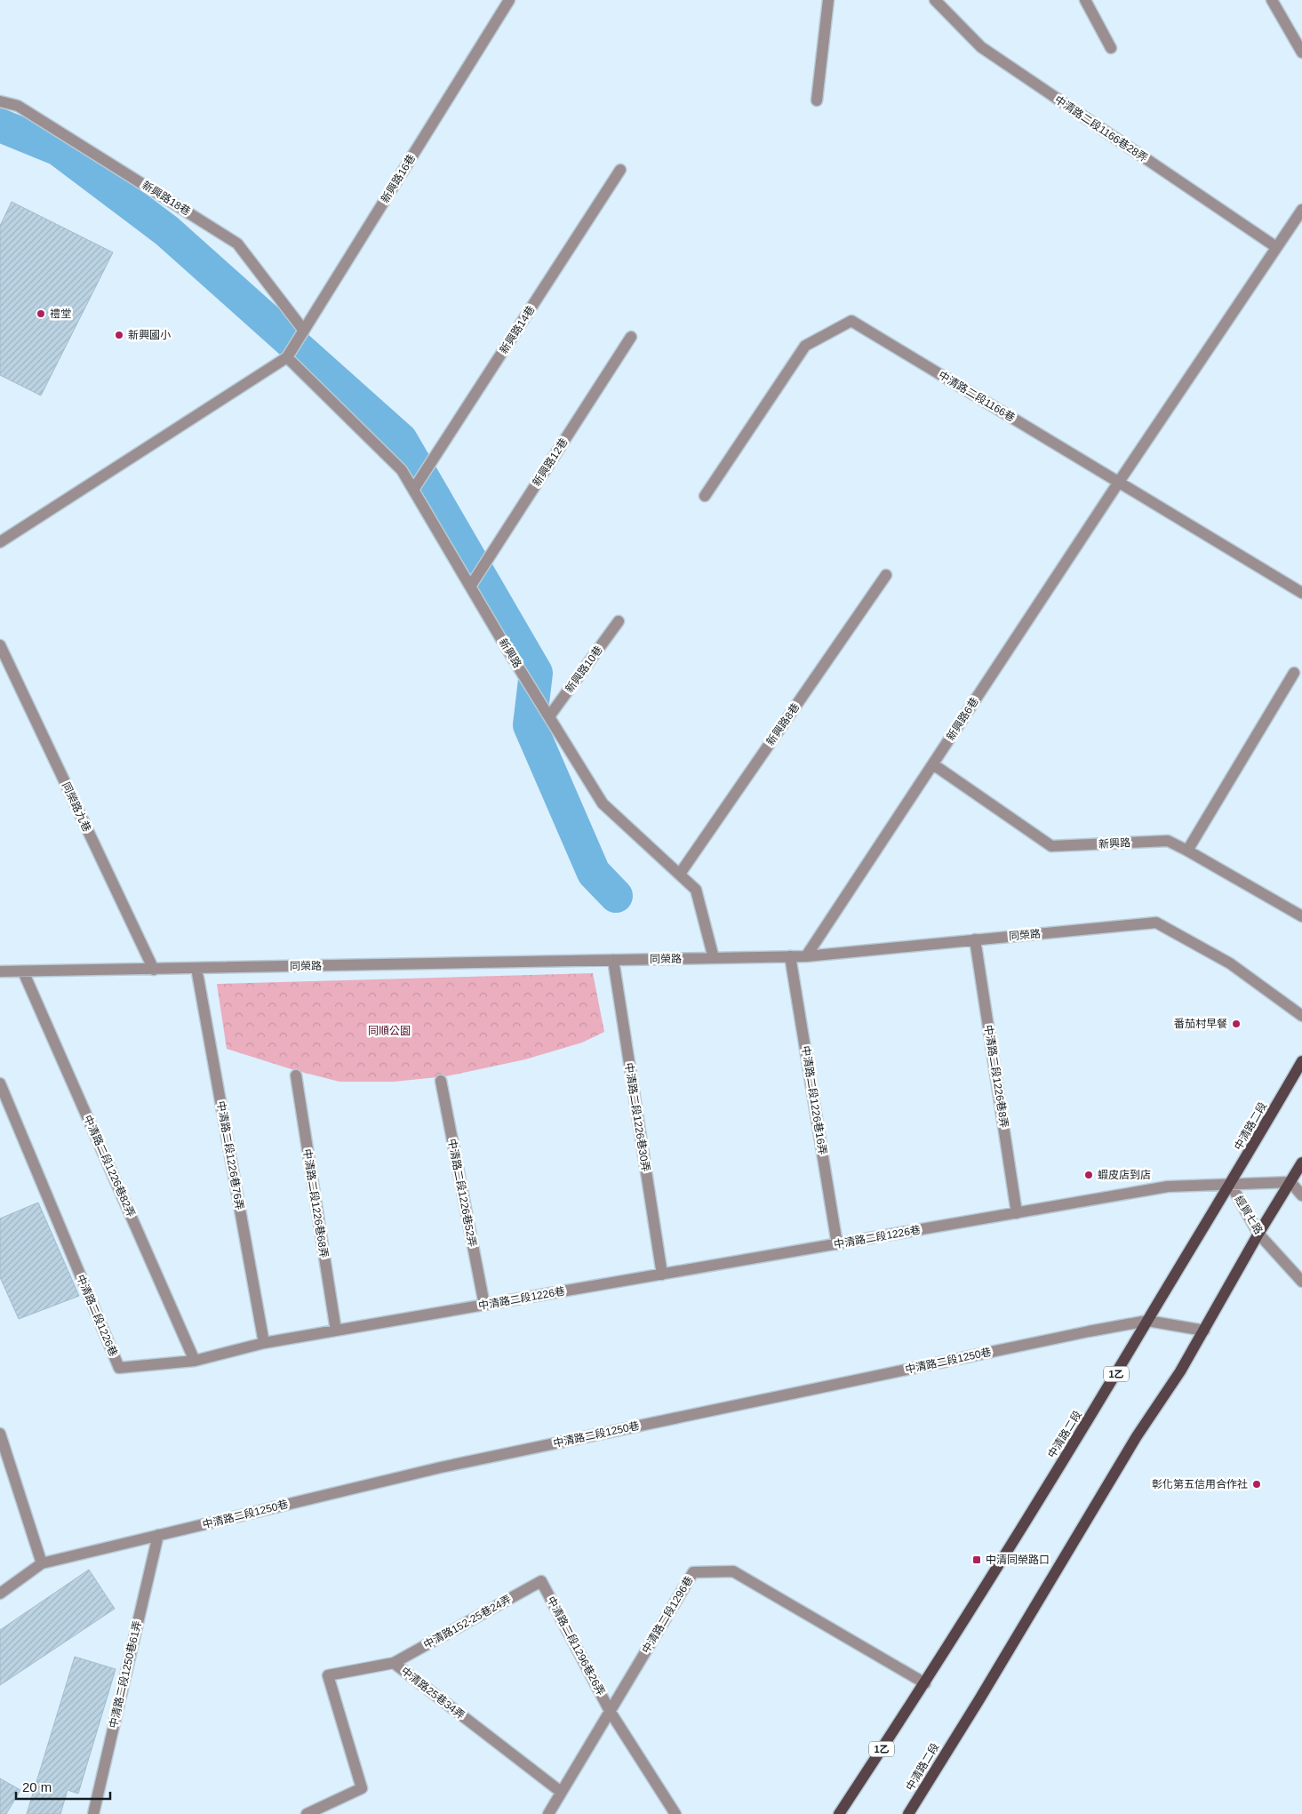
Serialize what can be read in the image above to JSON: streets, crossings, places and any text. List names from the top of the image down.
{
  "streets": {
    "main road": ["中清路二段", "1乙"],
    "street": [
      "中清路二段1166巷28弄",
      "新興路16巷",
      "新興路18巷",
      "新興路14巷",
      "中清路二段1166巷",
      "新興路12巷",
      "新興路",
      "新興路10巷",
      "新興路6巷",
      "新興路8巷",
      "同榮路九巷",
      "同榮路",
      "中清路二段1226巷8弄",
      "中清路二段1226巷16弄",
      "中清路二段1226巷30弄",
      "中清路二段1226巷76弄",
      "中清路二段1226巷82弄",
      "中清路二段1226巷52弄",
      "中清路二段1226巷68弄",
      "經貿七路",
      "中清路二段1226巷",
      "中清路二段1250巷",
      "中清路二段1296巷",
      "中清路152-25巷24弄",
      "中清路二段1296巷26弄",
      "中清路二段1250巷61弄",
      "中清路25巷34弄"
    ]
  },
  "crossings": [
    ["新興路16巷", "新興路18巷"],
    ["新興路16巷", "新興路"],
    ["新興路14巷", "新興路"],
    ["中清路二段1166巷", "新興路6巷"],
    ["新興路12巷", "新興路"],
    ["新興路", "新興路10巷"],
    ["新興路", "新興路6巷"],
    ["新興路", "新興路8巷"],
    ["新興路", "同榮路"],
    ["新興路6巷", "同榮路"],
    ["同榮路九巷", "同榮路"],
    ["同榮路", "中清路二段1226巷8弄"],
    ["同榮路", "中清路二段1226巷16弄"],
    ["同榮路", "中清路二段1226巷30弄"],
    ["同榮路", "中清路二段1226巷76弄"],
    ["同榮路", "中清路二段1226巷82弄"],
    ["中清路二段1226巷8弄", "中清路二段1226巷"],
    ["中清路二段1226巷16弄", "中清路二段1226巷"],
    ["中清路二段1226巷30弄", "中清路二段1226巷"],
    ["中清路二段", "經貿七路"],
    ["中清路二段", "中清路二段1226巷"],
    ["中清路二段", "中清路二段1250巷"],
    ["中清路二段", "中清路二段1296巷"],
    ["中清路二段1226巷76弄", "中清路二段1226巷"],
    ["中清路二段1226巷82弄", "中清路二段1226巷"],
    ["中清路二段1226巷52弄", "中清路二段1226巷"],
    ["中清路二段1226巷68弄", "中清路二段1226巷"],
    ["經貿七路", "中清路二段1226巷"],
    ["中清路二段1250巷", "中清路二段1250巷61弄"],
    ["中清路二段1296巷", "中清路二段1296巷26弄"],
    ["中清路二段1296巷", "中清路25巷34弄"],
    ["中清路152-25巷24弄", "中清路二段1296巷26弄"],
    ["中清路152-25巷24弄", "中清路25巷34弄"]
  ],
  "parks": ["同順公園"],
  "places": {
    "other": [
      "禮堂",
      "新興國小",
      "番茄村早餐",
      "蝦皮店到店",
      "彰化第五信用合作社"
    ],
    "transit": ["中清同榮路口"]
  },
  "scale_bar": "20 m"
}
